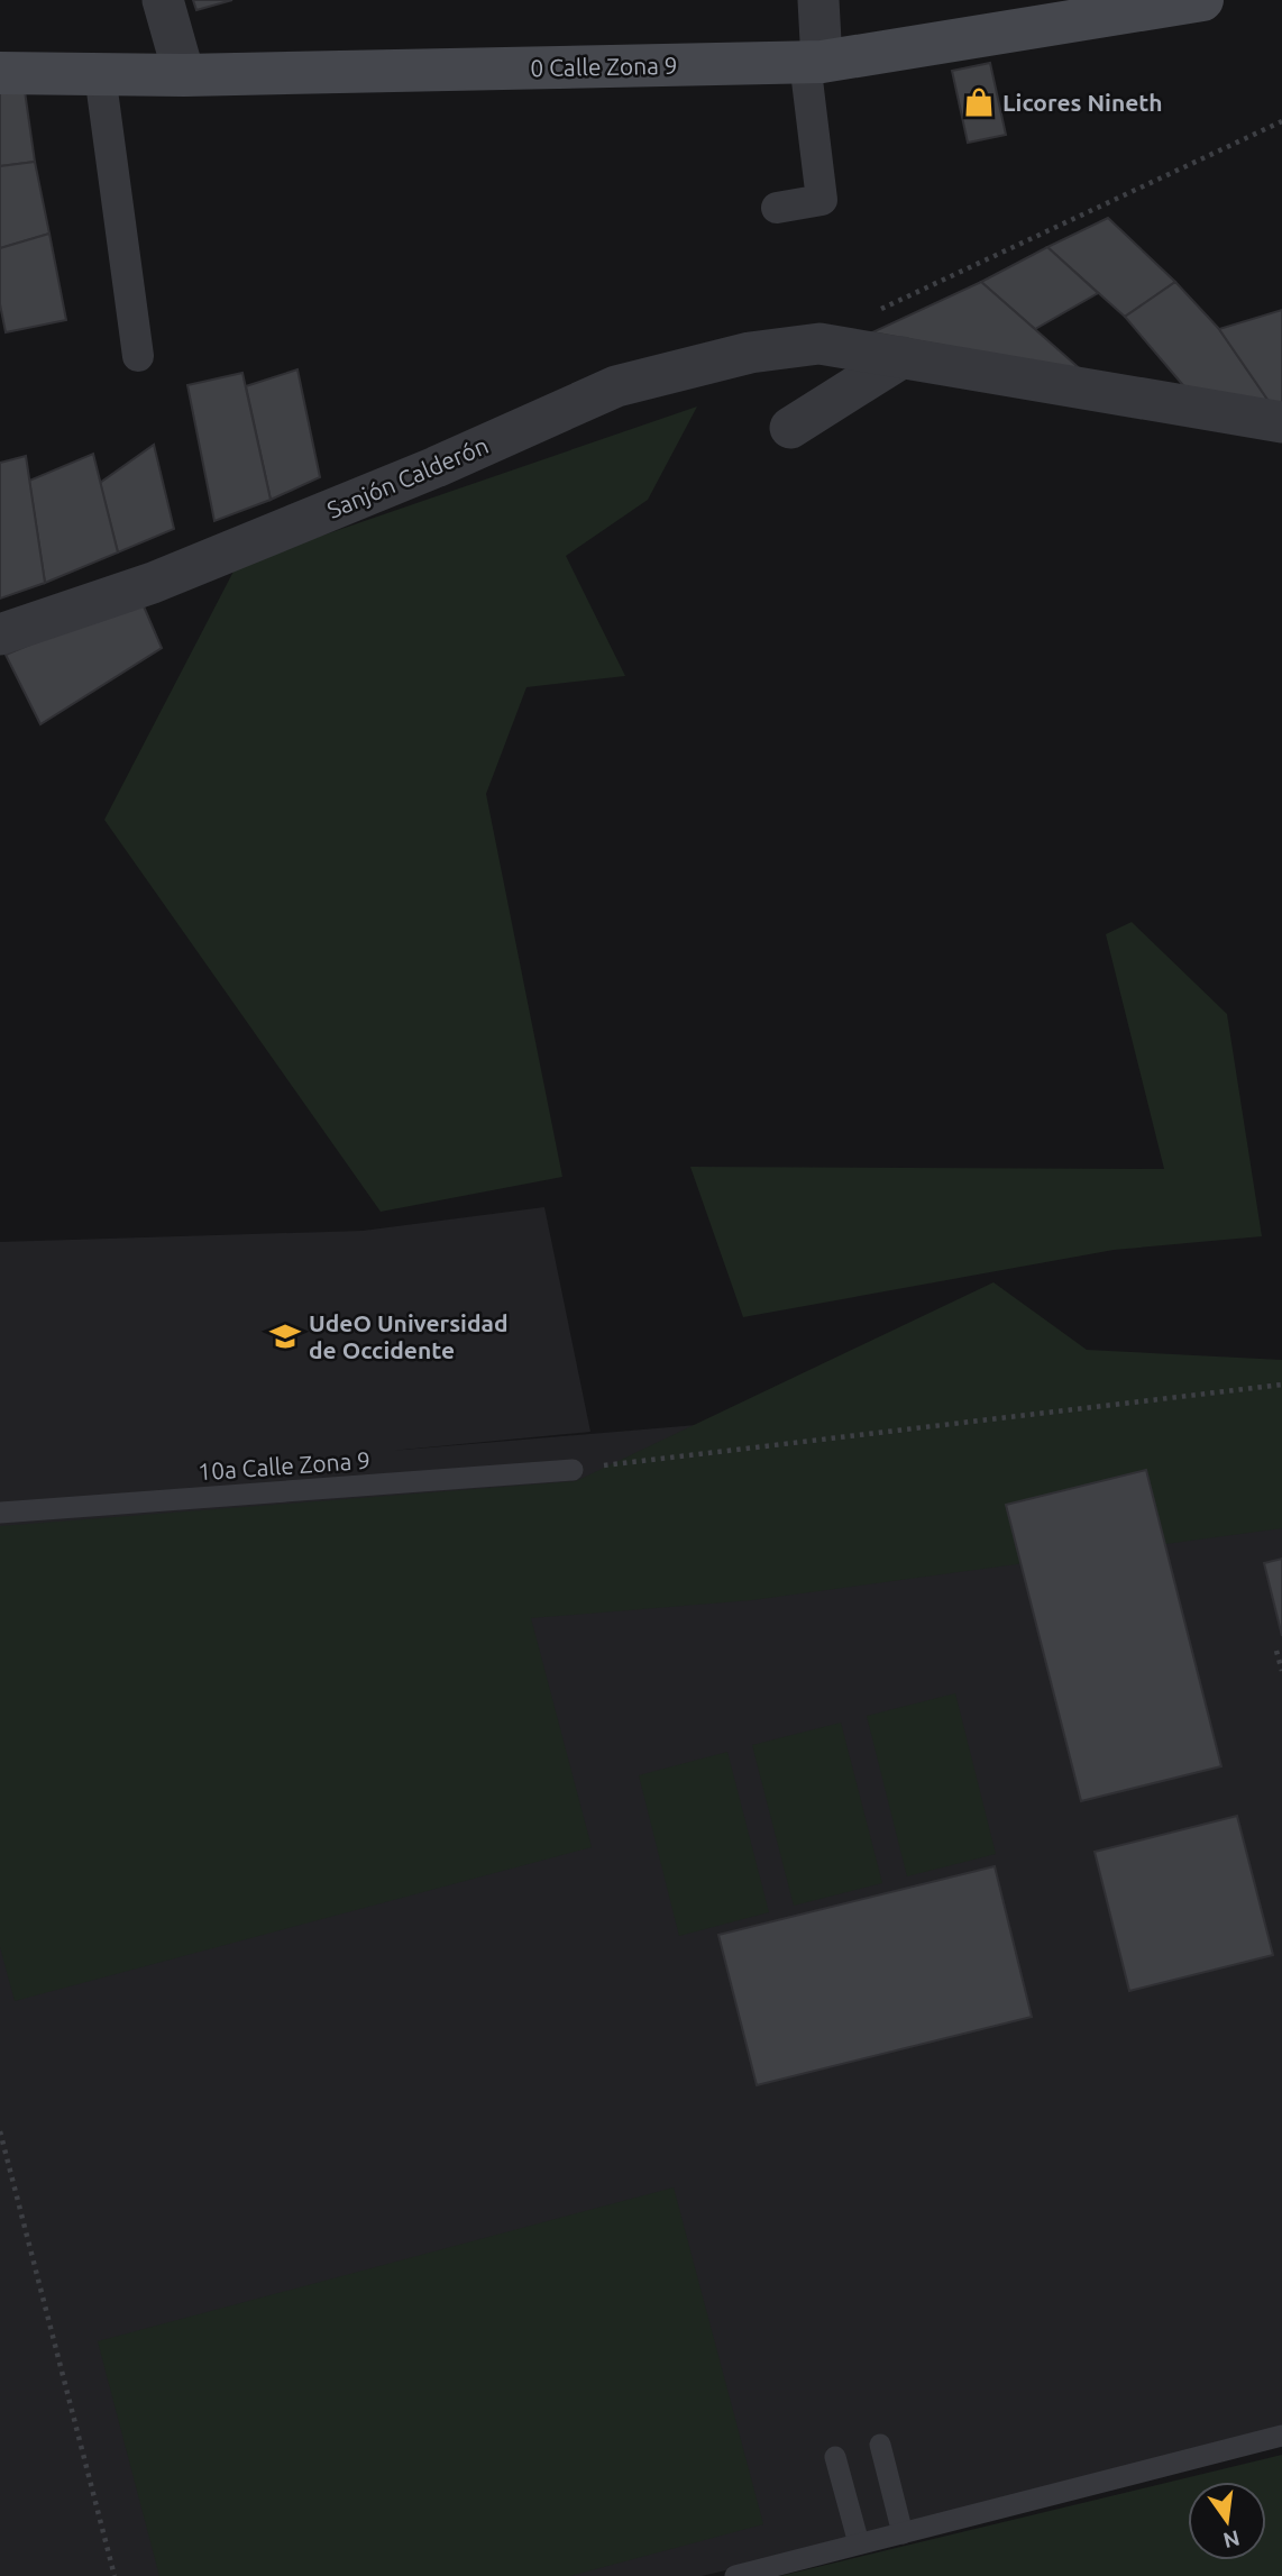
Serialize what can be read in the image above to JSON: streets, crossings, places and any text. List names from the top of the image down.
{
  "streets": {
    "main road": ["0 Calle Zona 9"],
    "street": ["Sanjón Calderón"],
    "lane": ["10a Calle Zona 9"]
  },
  "places": {
    "shop": ["Licores Nineth"],
    "school or university": ["UdeO Universidad de Occidente"]
  },
  "north": "bottom"
}
